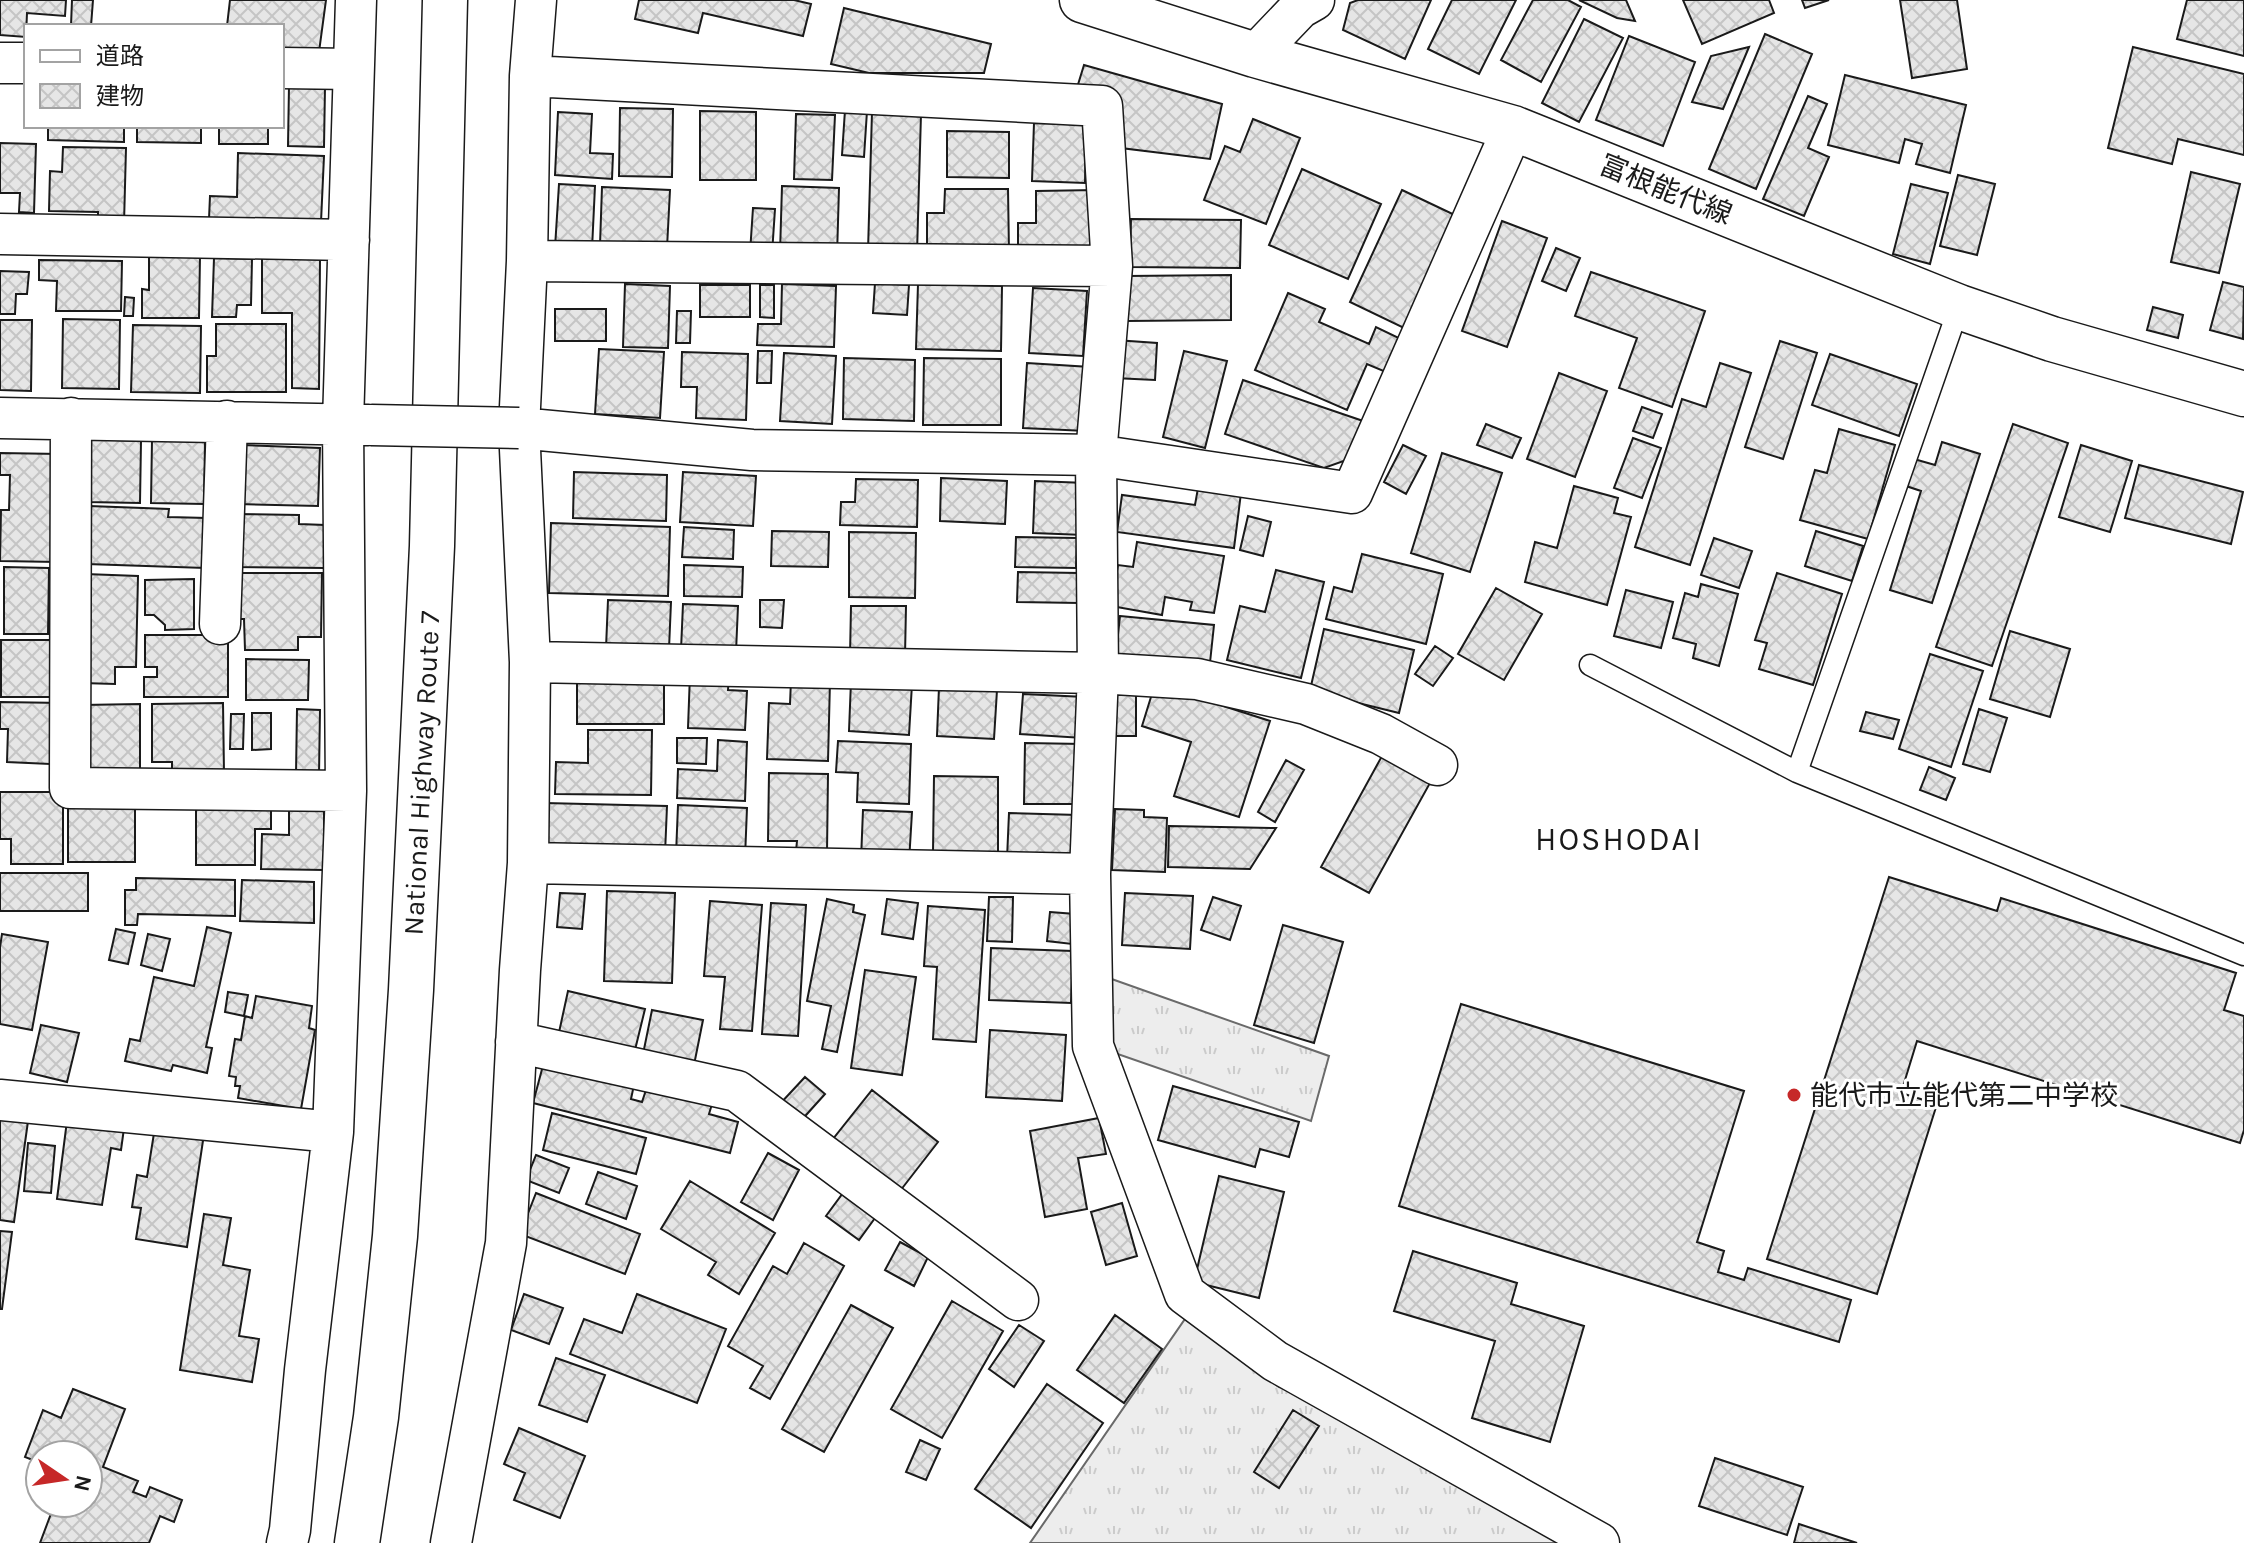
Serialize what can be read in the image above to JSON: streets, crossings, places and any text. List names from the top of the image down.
{
  "streets": {
    "main road": ["富根能代線", "National Highway Route 7"]
  },
  "districts": ["HOSHODAI"],
  "places": ["能代市立能代第二中学校"],
  "legend": ["道路", "建物"],
  "north": "right"
}
